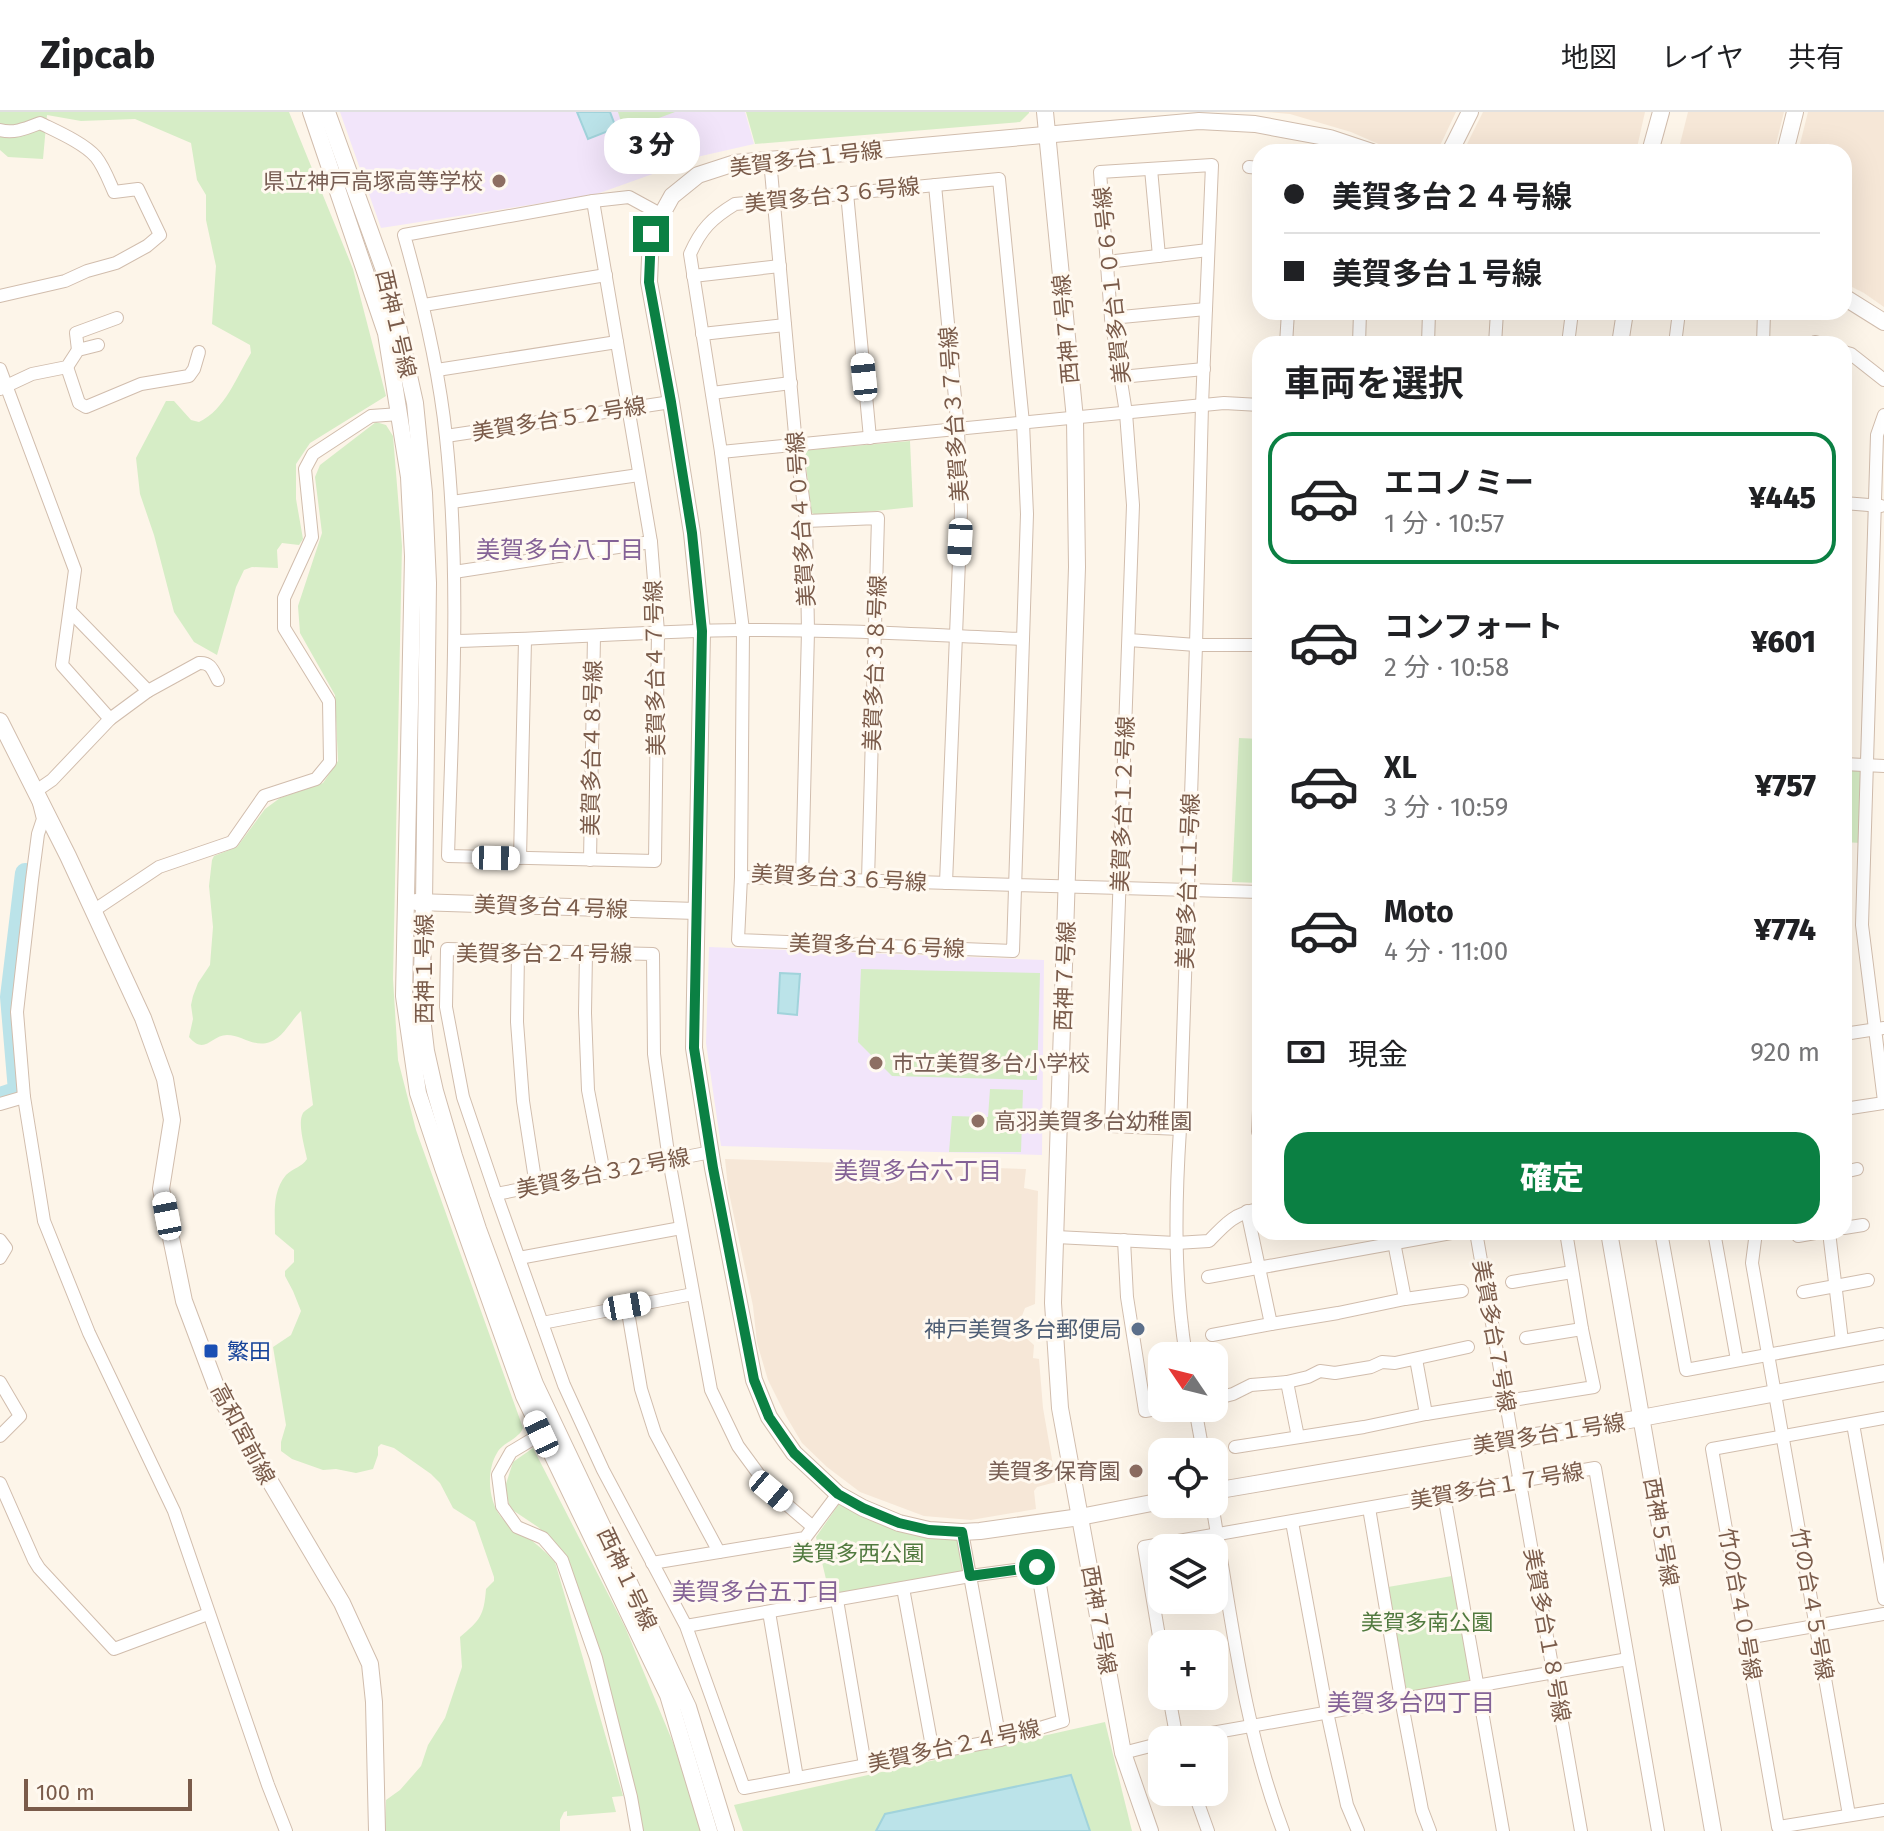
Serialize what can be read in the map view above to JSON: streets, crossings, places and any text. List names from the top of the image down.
{
  "streets": {
    "street": [
      "美賀多台１号線",
      "美賀多台３６号線",
      "美賀多台１０６号線",
      "西神１号線",
      "西神７号線",
      "美賀多台３７号線",
      "美賀多台５２号線",
      "美賀多台４０号線",
      "美賀多台３８号線",
      "美賀多台４７号線",
      "美賀多台４８号線",
      "美賀多台１２号線",
      "美賀多台１１号線",
      "美賀多台４号線",
      "美賀多台４６号線",
      "美賀多台２４号線",
      "美賀多台３２号線",
      "美賀多台７号線",
      "高和宮前線",
      "美賀多台１７号線",
      "西神５号線",
      "竹の台４０号線",
      "竹の台４５号線",
      "美賀多台１８号線"
    ]
  },
  "crossings": [
    ["美賀多台１号線", "西神７号線"],
    ["美賀多台１号線", "美賀多台５２号線"],
    ["美賀多台１号線", "美賀多台４０号線"],
    ["美賀多台１号線", "美賀多台４号線"],
    ["美賀多台１号線", "美賀多台３２号線"],
    ["美賀多台１号線", "美賀多台７号線"],
    ["美賀多台１号線", "西神５号線"],
    ["美賀多台１号線", "竹の台４５号線"],
    ["美賀多台１号線", "美賀多台１８号線"],
    ["美賀多台３６号線", "西神７号線"],
    ["美賀多台３６号線", "美賀多台３７号線"],
    ["美賀多台３６号線", "美賀多台４０号線"],
    ["美賀多台３６号線", "美賀多台３８号線"],
    ["美賀多台３６号線", "美賀多台１２号線"],
    ["美賀多台３６号線", "美賀多台１１号線"],
    ["美賀多台３６号線", "美賀多台４６号線"],
    ["美賀多台１０６号線", "美賀多台１２号線"],
    ["美賀多台１０６号線", "美賀多台１１号線"],
    ["西神１号線", "美賀多台４号線"],
    ["美賀多台５２号線", "美賀多台４７号線"],
    ["美賀多台４０号線", "美賀多台３８号線"],
    ["美賀多台４７号線", "美賀多台４８号線"],
    ["美賀多台１２号線", "美賀多台１１号線"],
    ["美賀多台２４号線", "美賀多台３２号線"],
    ["美賀多台７号線", "美賀多台１８号線"],
    ["美賀多台１７号線", "美賀多台１８号線"],
    ["竹の台４０号線", "竹の台４５号線"]
  ],
  "districts": [
    "美賀多台八丁目",
    "美賀多台六丁目",
    "美賀多台五丁目",
    "美賀多台四丁目"
  ],
  "parks": ["美賀多西公園", "美賀多南公園"],
  "places": {
    "other": [
      "県立神戸高塚高等学校",
      "市立美賀多台小学校",
      "高羽美賀多台幼稚園",
      "神戸美賀多台郵便局",
      "美賀多保育園"
    ],
    "transit": ["繁田"]
  },
  "scale_bar": "100 m",
  "north": "top left",
  "page": {
    "header": "Zipcab",
    "nav": ["地図", "レイヤ", "共有"],
    "bubble": "3 分",
    "banner": ["美賀多台２４号線", "美賀多台１号線"],
    "heading": "車両を選択",
    "list": [
      {
        "name": "エコノミー",
        "note": "1 分 · 10:57",
        "value": "¥445"
      },
      {
        "name": "コンフォート",
        "note": "2 分 · 10:58",
        "value": "¥601"
      },
      {
        "name": "XL",
        "note": "3 分 · 10:59",
        "value": "¥757"
      },
      {
        "name": "Moto",
        "note": "4 分 · 11:00",
        "value": "¥774"
      }
    ],
    "pay": ["現金", "920 m"],
    "buttons": "確定",
    "map_buttons": ["+", "−"],
    "scale": "100 m"
  }
}
